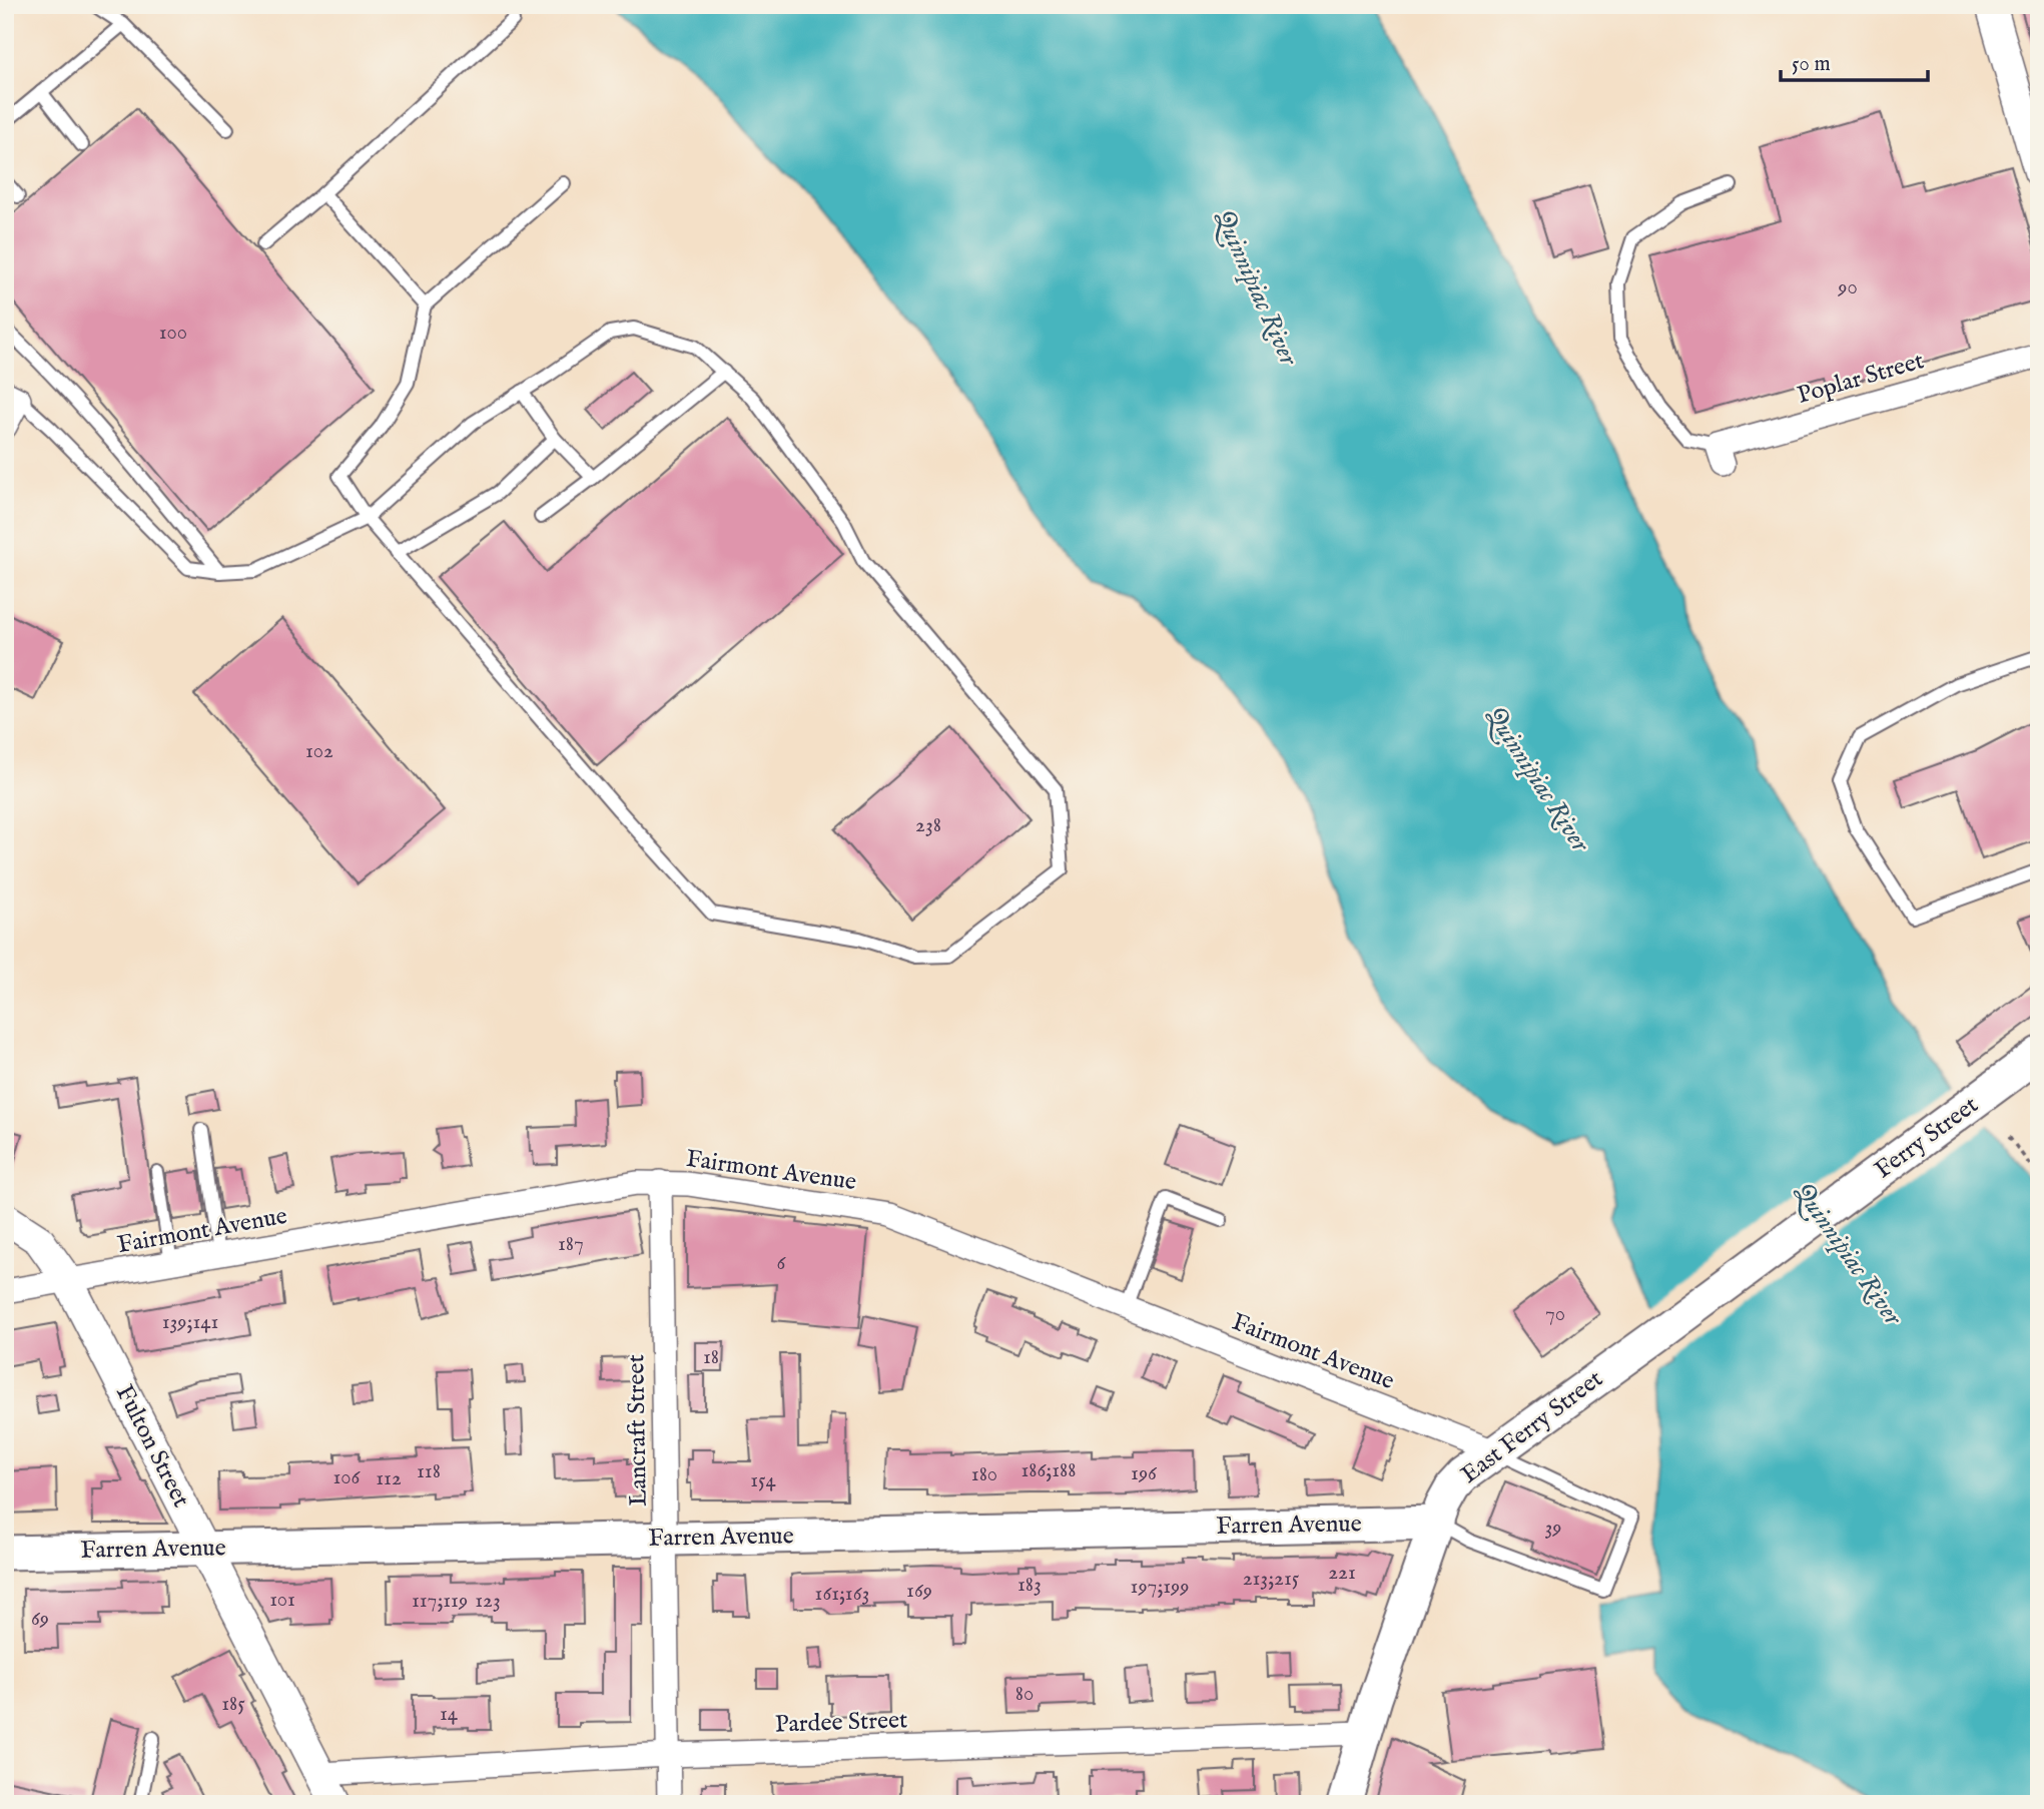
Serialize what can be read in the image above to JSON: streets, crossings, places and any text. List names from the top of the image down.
{
  "streets": {
    "main road": ["Ferry Street", "East Ferry Street", "Farren Avenue"],
    "street": [
      "Poplar Street",
      "Fairmont Avenue",
      "Lancraft Street",
      "Fulton Street",
      "Pardee Street"
    ]
  },
  "crossings": [
    ["Ferry Street", "East Ferry Street"],
    ["Fairmont Avenue", "East Ferry Street"],
    ["Fairmont Avenue", "Lancraft Street"],
    ["Fairmont Avenue", "Fulton Street"],
    ["East Ferry Street", "Farren Avenue"],
    ["East Ferry Street", "Pardee Street"],
    ["Lancraft Street", "Farren Avenue"],
    ["Lancraft Street", "Pardee Street"],
    ["Fulton Street", "Farren Avenue"],
    ["Fulton Street", "Pardee Street"]
  ],
  "water": ["Quinnipiac River"],
  "house_numbers": [
    "90",
    "100",
    "102",
    "238",
    "187",
    "6",
    "70",
    "139;141",
    "18",
    "186;188",
    "118",
    "196",
    "180",
    "106",
    "112",
    "154",
    "39",
    "221",
    "213;215",
    "183",
    "197;199",
    "169",
    "161;163",
    "101",
    "117;119",
    "123",
    "69",
    "80",
    "185",
    "14"
  ],
  "scale_bar": "50 m"
}
